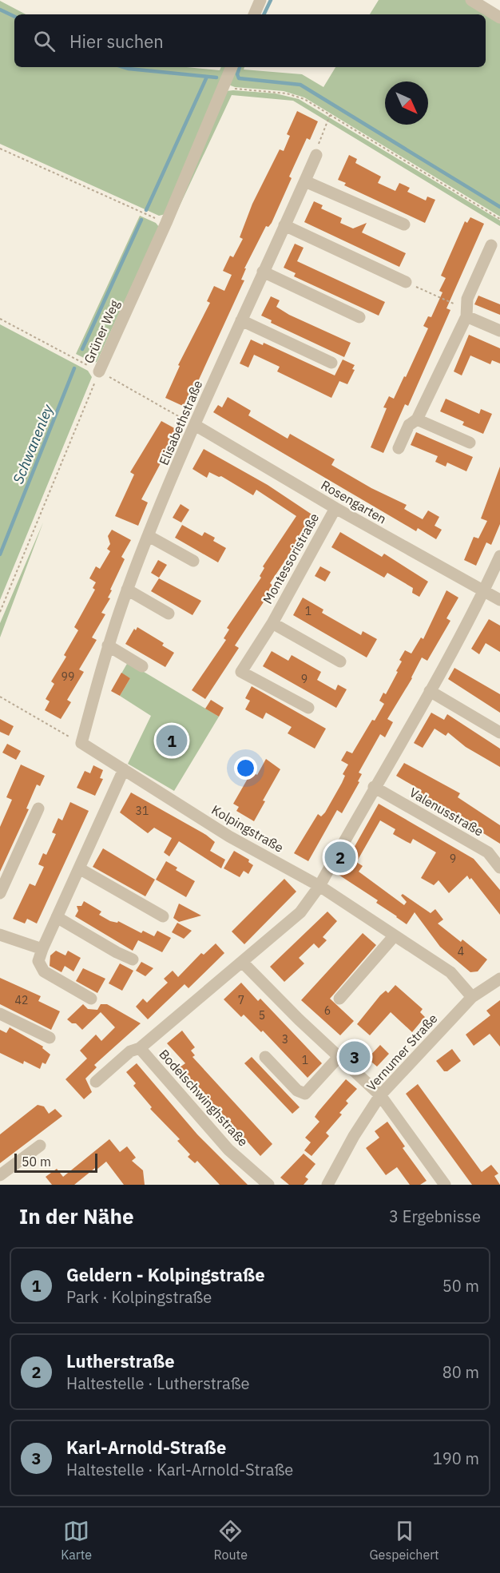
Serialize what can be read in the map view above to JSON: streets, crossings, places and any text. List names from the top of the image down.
{
  "streets": {
    "street": [
      "Grüner Weg",
      "Elisabethstraße",
      "Rosengarten",
      "Montessoristraße",
      "Valenusstraße",
      "Kolpingstraße",
      "Vernumer Straße",
      "Bodelschwinghstraße"
    ]
  },
  "crossings": [
    ["Elisabethstraße", "Rosengarten"],
    ["Elisabethstraße", "Kolpingstraße"],
    ["Rosengarten", "Montessoristraße"],
    ["Kolpingstraße", "Vernumer Straße"]
  ],
  "water": ["Schwanenley"],
  "house_numbers": [
    "1",
    "99",
    "9",
    "31",
    "9",
    "4",
    "42",
    "7",
    "6",
    "5",
    "3",
    "1"
  ],
  "scale_bar": "50 m",
  "north": "bottom right",
  "page": {
    "search": "Hier suchen",
    "pins": ["1", "2", "3"],
    "scale": "50 m",
    "heading": ["In der Nähe", "3 Ergebnisse"],
    "list": [
      {
        "mark": "1",
        "name": "Geldern - Kolpingstraße",
        "note": "Park · Kolpingstraße",
        "value": "50 m"
      },
      {
        "mark": "2",
        "name": "Lutherstraße",
        "note": "Haltestelle · Lutherstraße",
        "value": "80 m"
      },
      {
        "mark": "3",
        "name": "Karl-Arnold-Straße",
        "note": "Haltestelle · Karl-Arnold-Straße",
        "value": "190 m"
      }
    ],
    "nav": ["Karte", "Route", "Gespeichert"]
  }
}
